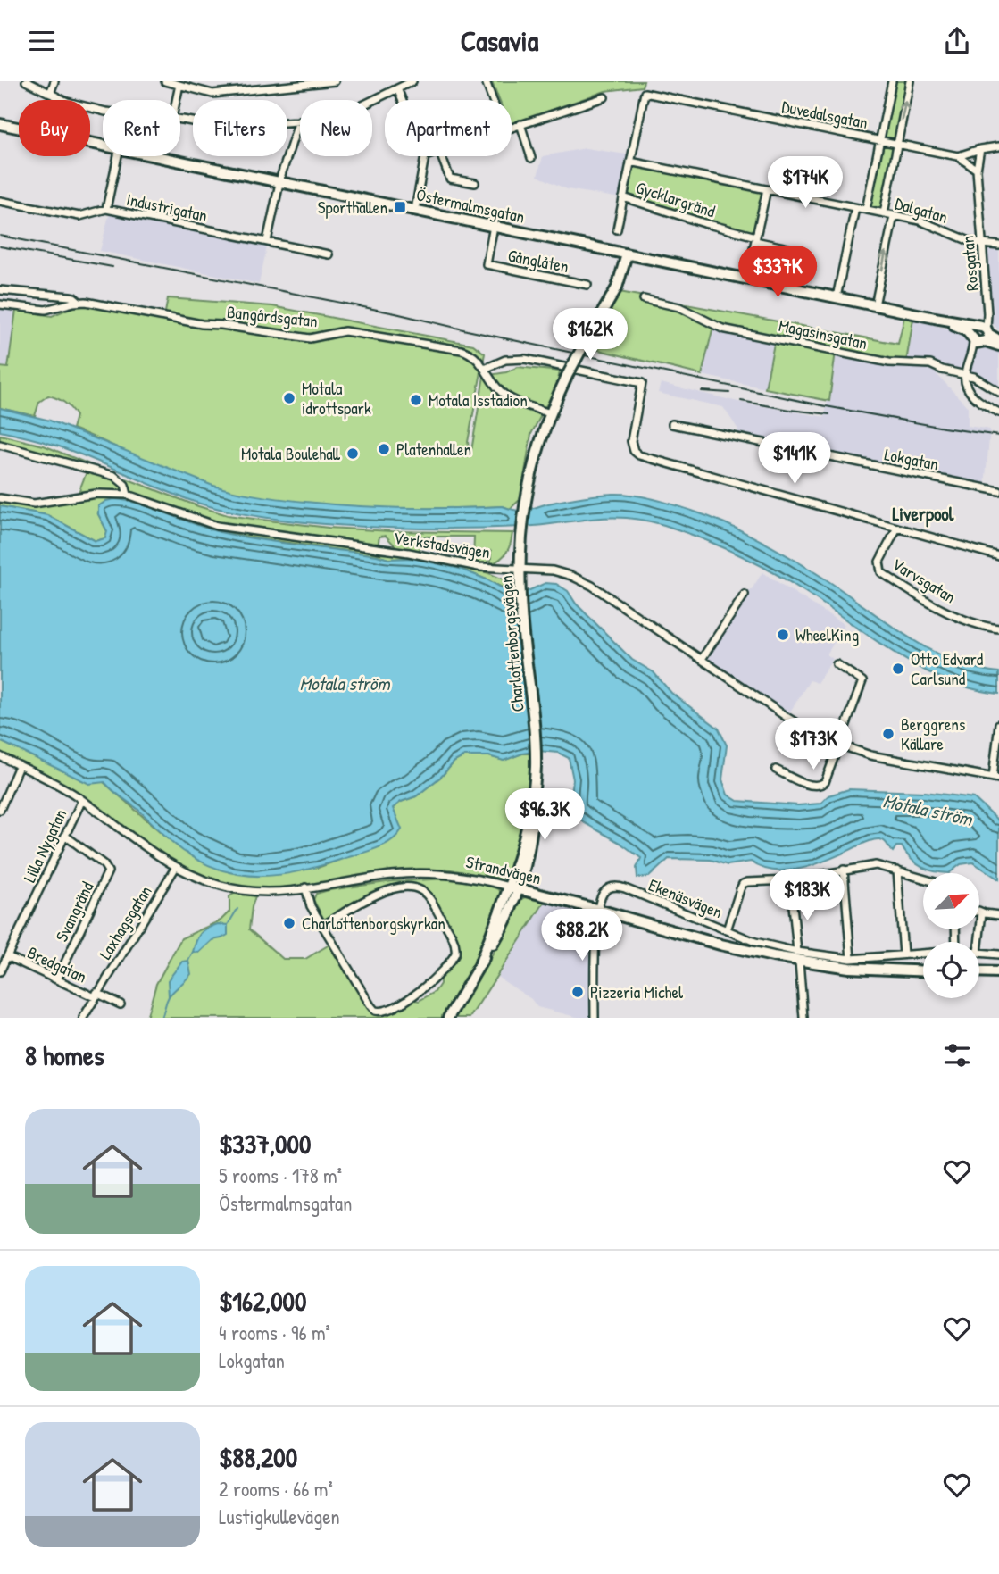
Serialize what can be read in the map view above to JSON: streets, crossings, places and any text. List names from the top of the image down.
{
  "streets": {
    "main road": ["Östermalmsgatan", "Charlottenborgsvägen", "Strandvägen"],
    "street": [
      "Duvedalsgatan",
      "Gycklargränd",
      "Industrigatan",
      "Dalgatan",
      "Gånglåten",
      "Rosgatan",
      "Bangårdsgatan",
      "Magasinsgatan",
      "Lokgatan",
      "Verkstadsvägen",
      "Varvsgatan",
      "Lilla Nygatan",
      "Ekenäsvägen",
      "Svangränd",
      "Laxhagsgatan",
      "Bredgatan"
    ]
  },
  "crossings": [
    ["Duvedalsgatan", "Dalgatan"],
    ["Duvedalsgatan", "Rosgatan"],
    ["Östermalmsgatan", "Gånglåten"],
    ["Östermalmsgatan", "Rosgatan"],
    ["Östermalmsgatan", "Charlottenborgsvägen"],
    ["Dalgatan", "Rosgatan"],
    ["Rosgatan", "Magasinsgatan"],
    ["Bangårdsgatan", "Charlottenborgsvägen"],
    ["Verkstadsvägen", "Charlottenborgsvägen"],
    ["Charlottenborgsvägen", "Strandvägen"],
    ["Lilla Nygatan", "Strandvägen"],
    ["Lilla Nygatan", "Svangränd"],
    ["Lilla Nygatan", "Bredgatan"],
    ["Strandvägen", "Ekenäsvägen"],
    ["Strandvägen", "Laxhagsgatan"],
    ["Svangränd", "Bredgatan"],
    ["Laxhagsgatan", "Bredgatan"]
  ],
  "districts": ["Liverpool"],
  "water": ["Motala ström"],
  "places": {
    "transit": ["Sporthallen"],
    "other": [
      "Motala idrottspark",
      "Motala Isstadion",
      "Platenhallen",
      "Motala Boulehall",
      "WheelKing",
      "Otto Edvard Carlsund",
      "Berggrens Källare",
      "Charlottenborgskyrkan",
      "Pizzeria Michel"
    ]
  },
  "north": "top right",
  "page": {
    "header": "Casavia",
    "chip": [
      "Buy",
      "Rent",
      "Filters",
      "New",
      "Apartment"
    ],
    "price": [
      "$174K",
      "$337K",
      "$162K",
      "$141K",
      "$173K",
      "$96.3K",
      "$183K",
      "$88.2K"
    ],
    "heading": "8 homes",
    "list": [
      {
        "name": "$337,000",
        "note": "5 rooms · 178 m² · Östermalmsgatan"
      },
      {
        "name": "$162,000",
        "note": "4 rooms · 96 m² · Lokgatan"
      },
      {
        "name": "$88,200",
        "note": "2 rooms · 66 m² · Lustigkullevägen"
      }
    ]
  }
}
